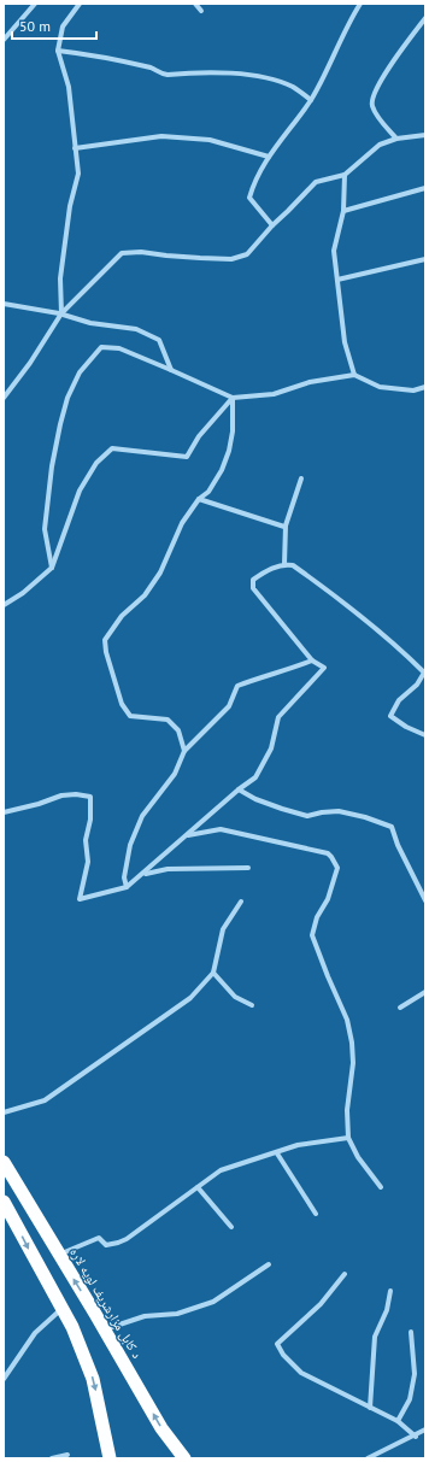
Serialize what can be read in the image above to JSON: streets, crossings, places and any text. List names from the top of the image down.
{
  "streets": {
    "highway": ["د کابل مزارشریف لویه لاره"]
  },
  "scale_bar": "50 m"
}
